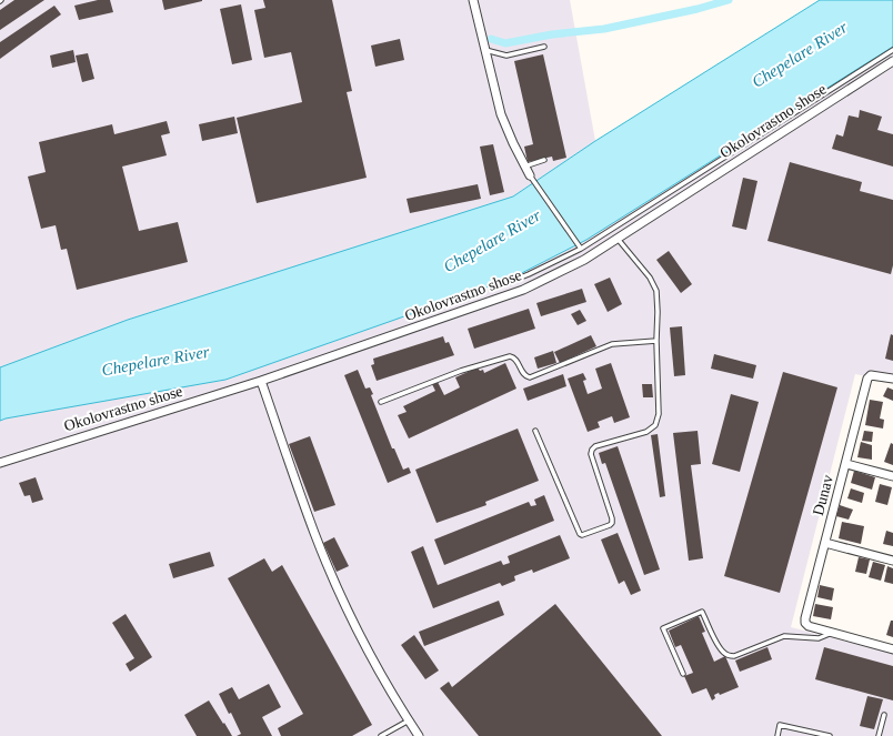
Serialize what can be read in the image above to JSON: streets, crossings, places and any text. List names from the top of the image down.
{
  "streets": {
    "street": ["Okolovrastno shose", "Dunav"]
  },
  "water": ["Chepelare River"]
}
